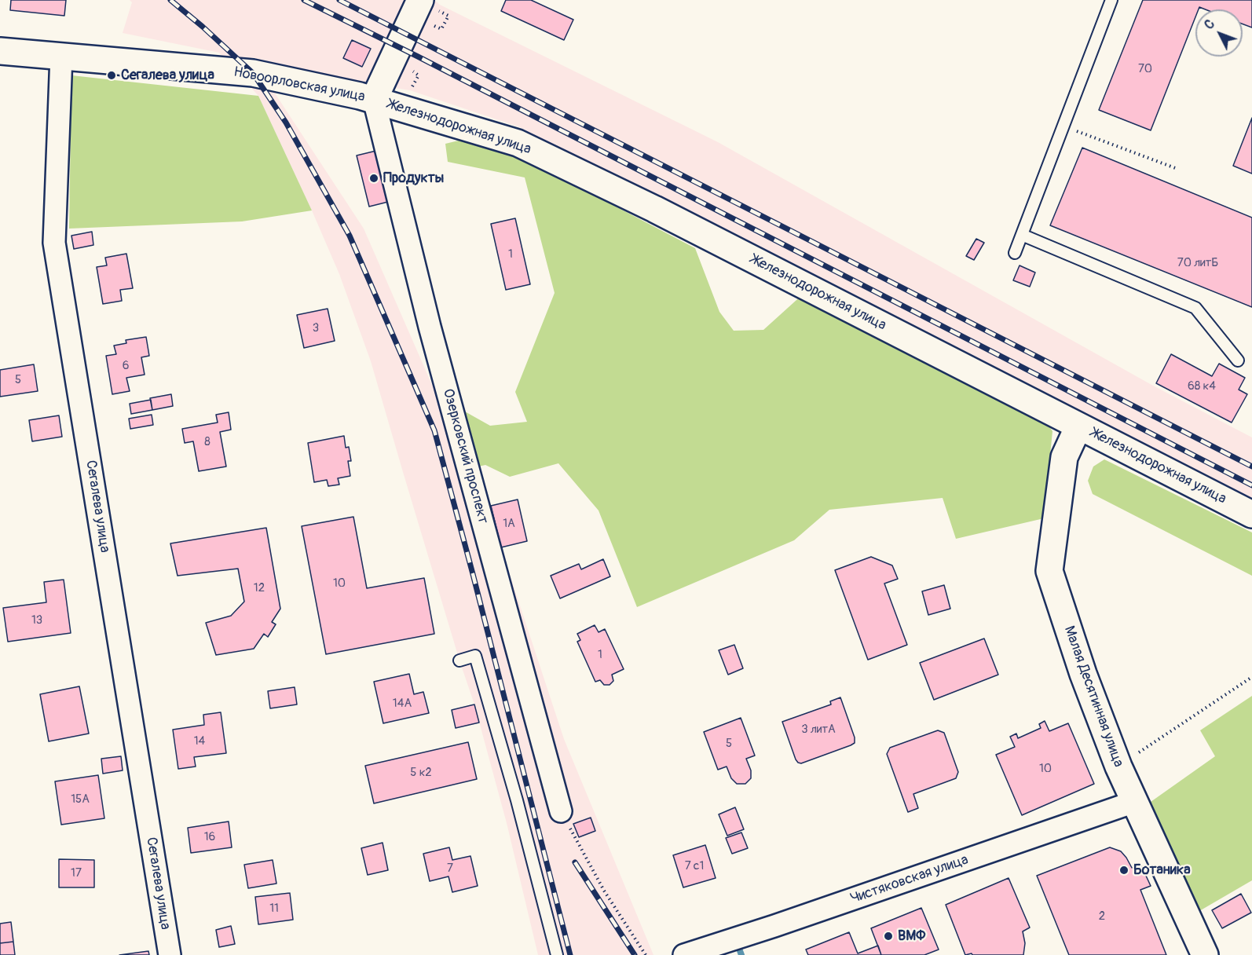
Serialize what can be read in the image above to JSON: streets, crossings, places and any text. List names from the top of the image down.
{
  "streets": {
    "street": [
      "Новоорловская улица",
      "Железнодорожная улица",
      "Озерковский проспект",
      "Сегалева улица",
      "Малая Десятинная улица",
      "Чистяковская улица"
    ]
  },
  "crossings": [
    ["Новоорловская улица", "Железнодорожная улица"],
    ["Новоорловская улица", "Озерковский проспект"],
    ["Новоорловская улица", "Сегалева улица"],
    ["Железнодорожная улица", "Озерковский проспект"],
    ["Железнодорожная улица", "Малая Десятинная улица"],
    ["Малая Десятинная улица", "Чистяковская улица"]
  ],
  "places": [
    "Сегалева улица",
    "Продукты",
    "Ботаника",
    "ВМФ"
  ],
  "house_numbers": [
    "70",
    "1",
    "70 литБ",
    "3",
    "6",
    "5",
    "68 к4",
    "8",
    "1А",
    "10",
    "12",
    "13",
    "1",
    "14А",
    "3 литА",
    "14",
    "5",
    "10",
    "5 к2",
    "15А",
    "16",
    "7 с1",
    "7",
    "17",
    "11",
    "2"
  ],
  "north": "top left"
}
